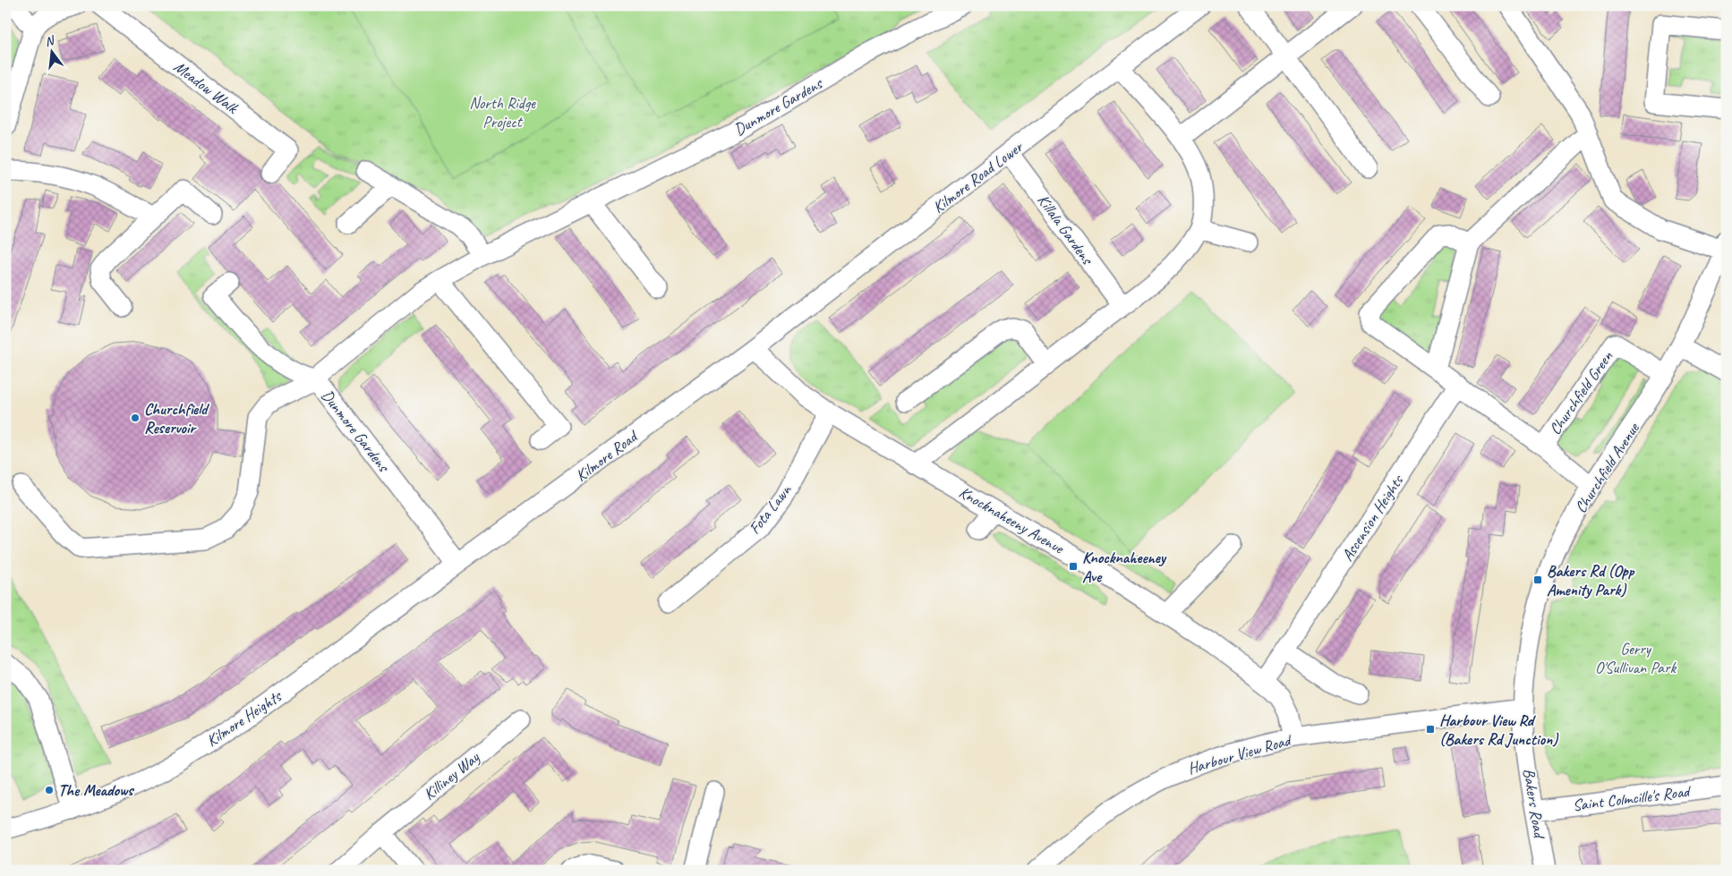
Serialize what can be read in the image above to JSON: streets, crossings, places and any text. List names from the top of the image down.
{
  "streets": {
    "street": [
      "Meadow Walk",
      "Dunmore Gardens",
      "Kilmore Road Lower",
      "Killala Gardens",
      "Churchfield Green",
      "Kilmore Road",
      "Churchfield Avenue",
      "Fota Lawn",
      "Ascension Heights",
      "Knocknaheeny Avenue",
      "Kilmore Heights",
      "Harbour View Road",
      "Killiney Way",
      "Saint Colmcille's Road",
      "Bakers Road"
    ]
  },
  "crossings": [
    ["Dunmore Gardens", "Kilmore Road"],
    ["Dunmore Gardens", "Kilmore Heights"],
    ["Kilmore Road Lower", "Killala Gardens"],
    ["Kilmore Road Lower", "Kilmore Road"],
    ["Kilmore Road Lower", "Knocknaheeny Avenue"],
    ["Churchfield Green", "Churchfield Avenue"],
    ["Churchfield Green", "Ascension Heights"],
    ["Kilmore Road", "Knocknaheeny Avenue"],
    ["Kilmore Road", "Kilmore Heights"],
    ["Churchfield Avenue", "Harbour View Road"],
    ["Churchfield Avenue", "Bakers Road"],
    ["Fota Lawn", "Knocknaheeny Avenue"],
    ["Ascension Heights", "Knocknaheeny Avenue"],
    ["Knocknaheeny Avenue", "Harbour View Road"],
    ["Harbour View Road", "Bakers Road"],
    ["Saint Colmcille's Road", "Bakers Road"]
  ],
  "parks": ["North Ridge Project", "Gerry O'Sullivan Park"],
  "places": {
    "other": ["Churchfield Reservoir", "The Meadows"],
    "transit": ["Knocknaheeney Ave", "Bakers Rd (Opp Amenity Park)", "Harbour View Rd (Bakers Rd Junction)"]
  },
  "north": "top"
}
